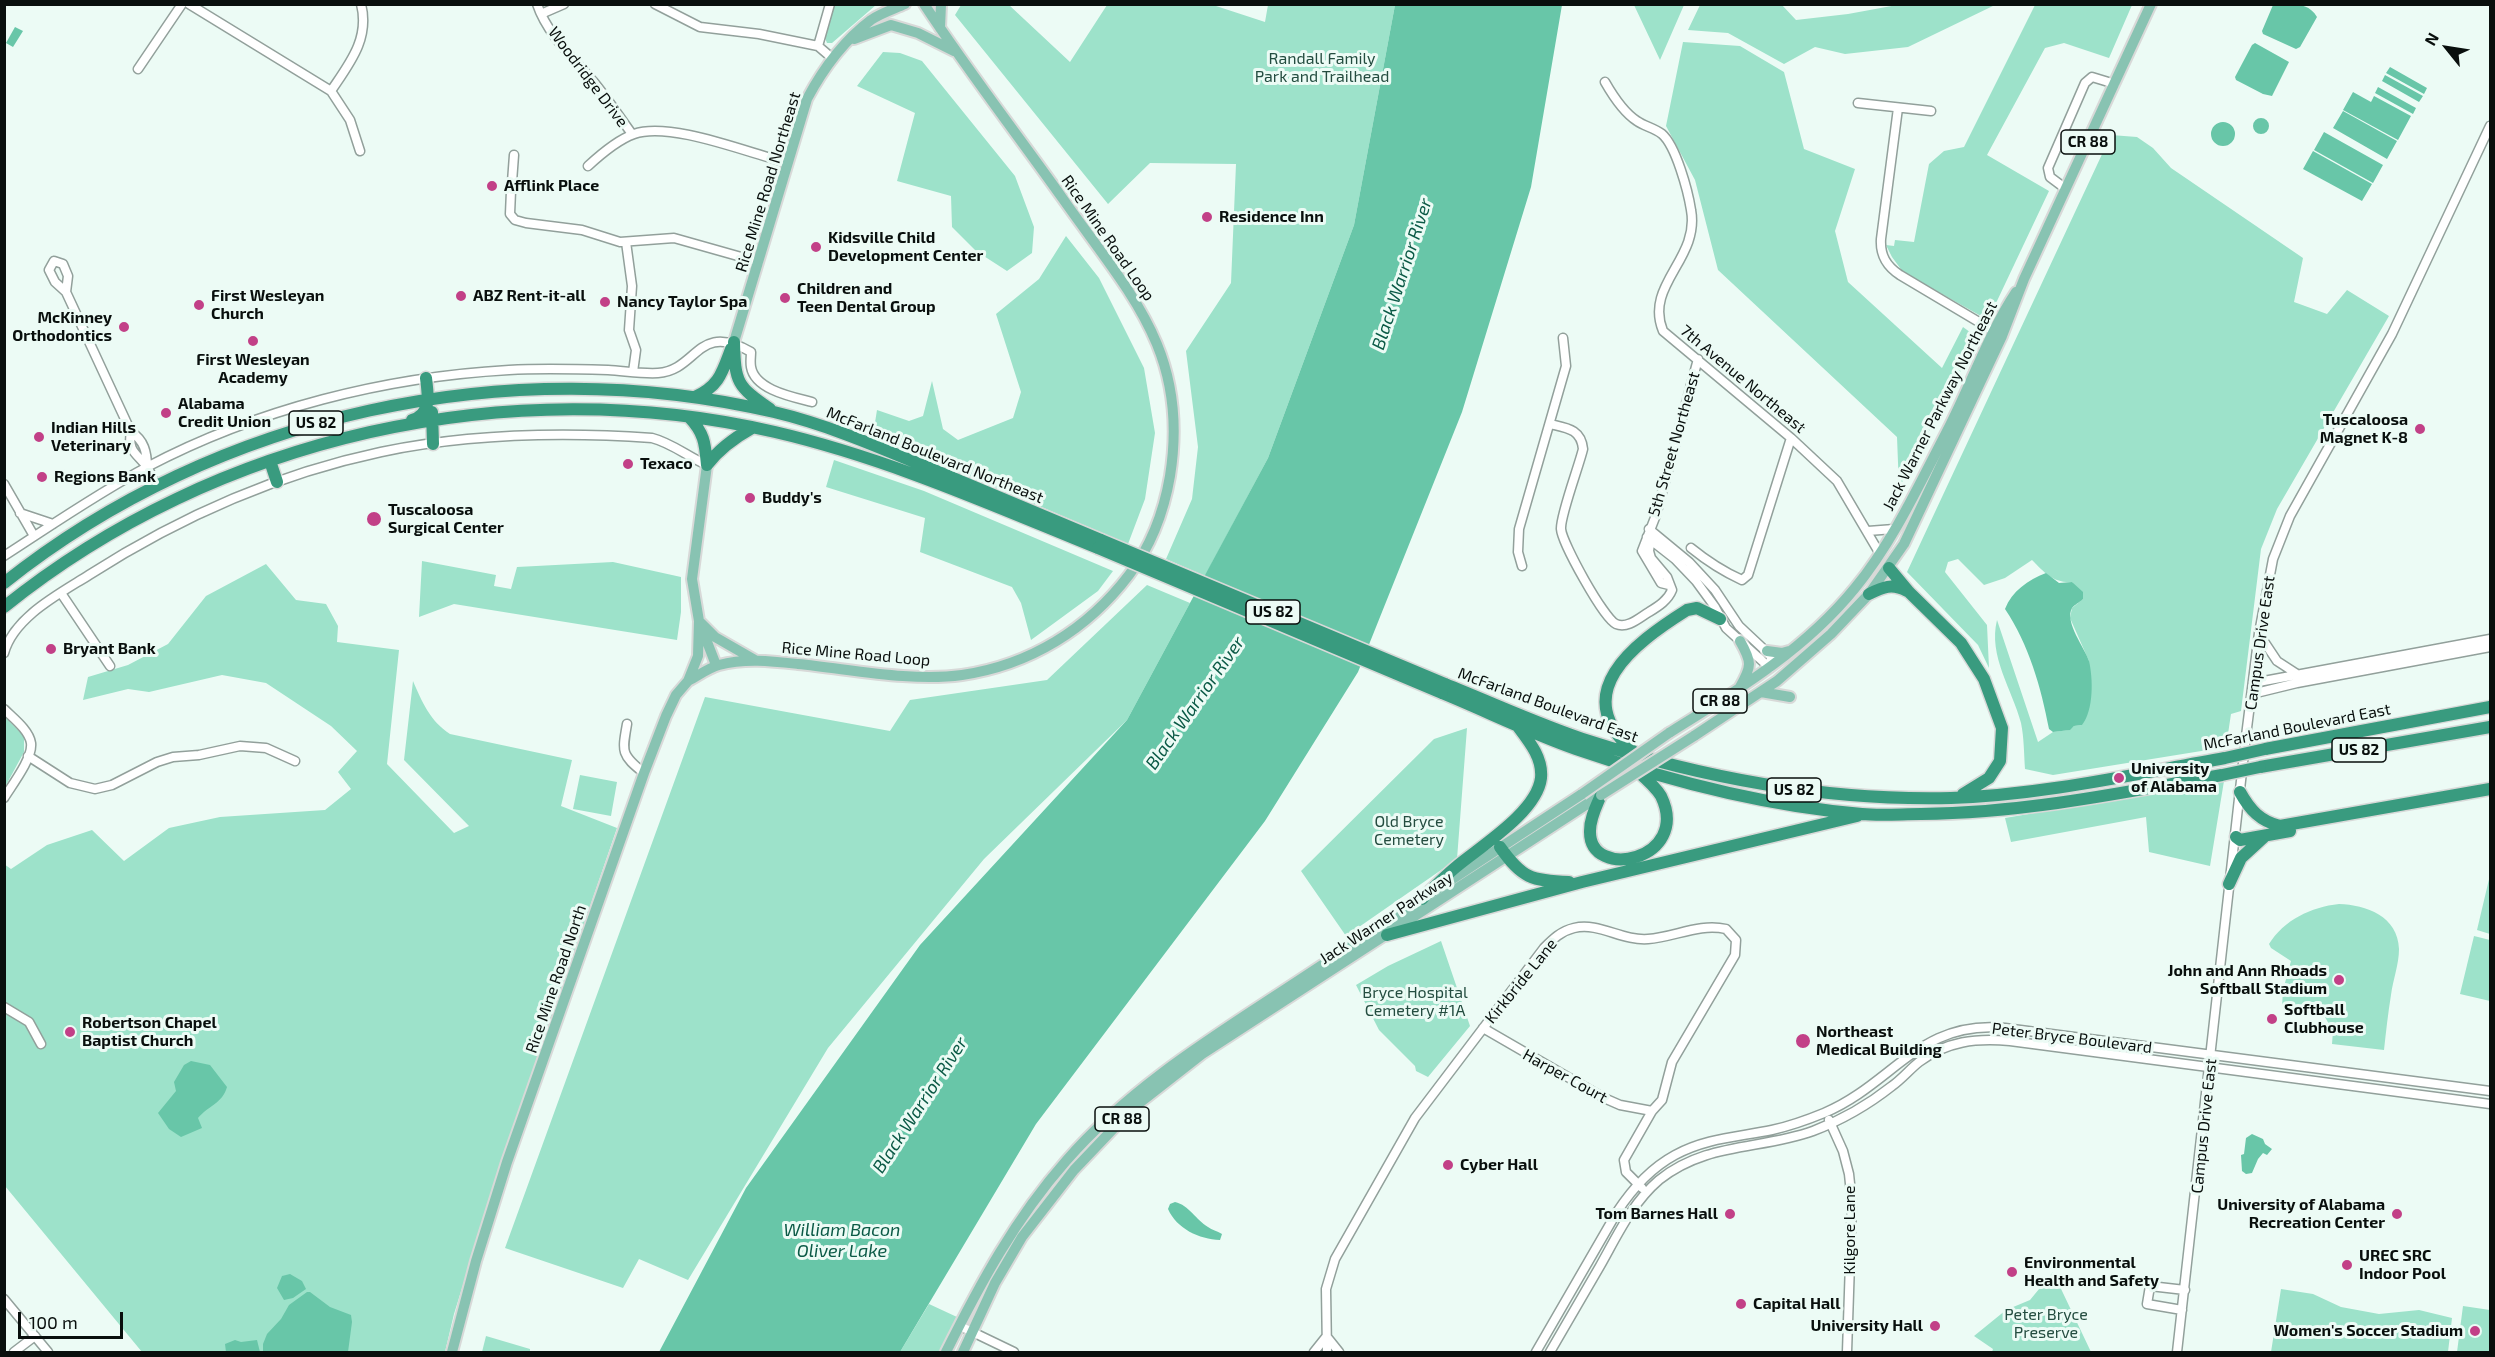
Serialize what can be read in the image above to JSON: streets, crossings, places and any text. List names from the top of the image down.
{
  "streets": {
    "highway": ["US 82", "McFarland Boulevard Northeast", "McFarland Boulevard East"],
    "main road": [
      "CR 88",
      "Rice Mine Road Northeast",
      "Rice Mine Road Loop",
      "7th Avenue Northeast",
      "Jack Warner Parkway Northeast",
      "Jack Warner Parkway",
      "Rice Mine Road North"
    ],
    "street": [
      "Woodridge Drive",
      "5th Street Northeast",
      "Campus Drive East",
      "Kirkbride Lane",
      "Peter Bryce Boulevard",
      "Harper Court",
      "Kilgore Lane"
    ]
  },
  "crossings": [
    ["Woodridge Drive", "Rice Mine Road Northeast"],
    ["Rice Mine Road Loop", "Rice Mine Road North"],
    ["7th Avenue Northeast", "Jack Warner Parkway Northeast"],
    ["7th Avenue Northeast", "5th Street Northeast"],
    ["7th Avenue Northeast", "Jack Warner Parkway"],
    ["Jack Warner Parkway Northeast", "Jack Warner Parkway"],
    ["US 82", "McFarland Boulevard Northeast"],
    ["US 82", "McFarland Boulevard East"],
    ["Campus Drive East", "Peter Bryce Boulevard"],
    ["Kirkbride Lane", "Peter Bryce Boulevard"],
    ["Kirkbride Lane", "Harper Court"],
    ["Peter Bryce Boulevard", "Kilgore Lane"]
  ],
  "water": ["Black Warrior River", "William Bacon Oliver Lake"],
  "parks": [
    "Randall Family Park and Trailhead",
    "Old Bryce Cemetery",
    "Bryce Hospital Cemetery #1A",
    "Peter Bryce Preserve"
  ],
  "places": [
    "Afflink Place",
    "Residence Inn",
    "Kidsville Child Development Center",
    "ABZ Rent-it-all",
    "Children and Teen Dental Group",
    "Nancy Taylor Spa",
    "First Wesleyan Church",
    "McKinney Orthodontics",
    "First Wesleyan Academy",
    "Alabama Credit Union",
    "Tuscaloosa Magnet K-8",
    "Indian Hills Veterinary",
    "Texaco",
    "Regions Bank",
    "Buddy's",
    "Tuscaloosa Surgical Center",
    "Bryant Bank",
    "University of Alabama",
    "John and Ann Rhoads Softball Stadium",
    "Softball Clubhouse",
    "Robertson Chapel Baptist Church",
    "Northeast Medical Building",
    "Cyber Hall",
    "Tom Barnes Hall",
    "University of Alabama Recreation Center",
    "UREC SRC Indoor Pool",
    "Environmental Health and Safety",
    "Capital Hall",
    "University Hall",
    "Women's Soccer Stadium"
  ],
  "scale_bar": "100 m",
  "north": "top left"
}
